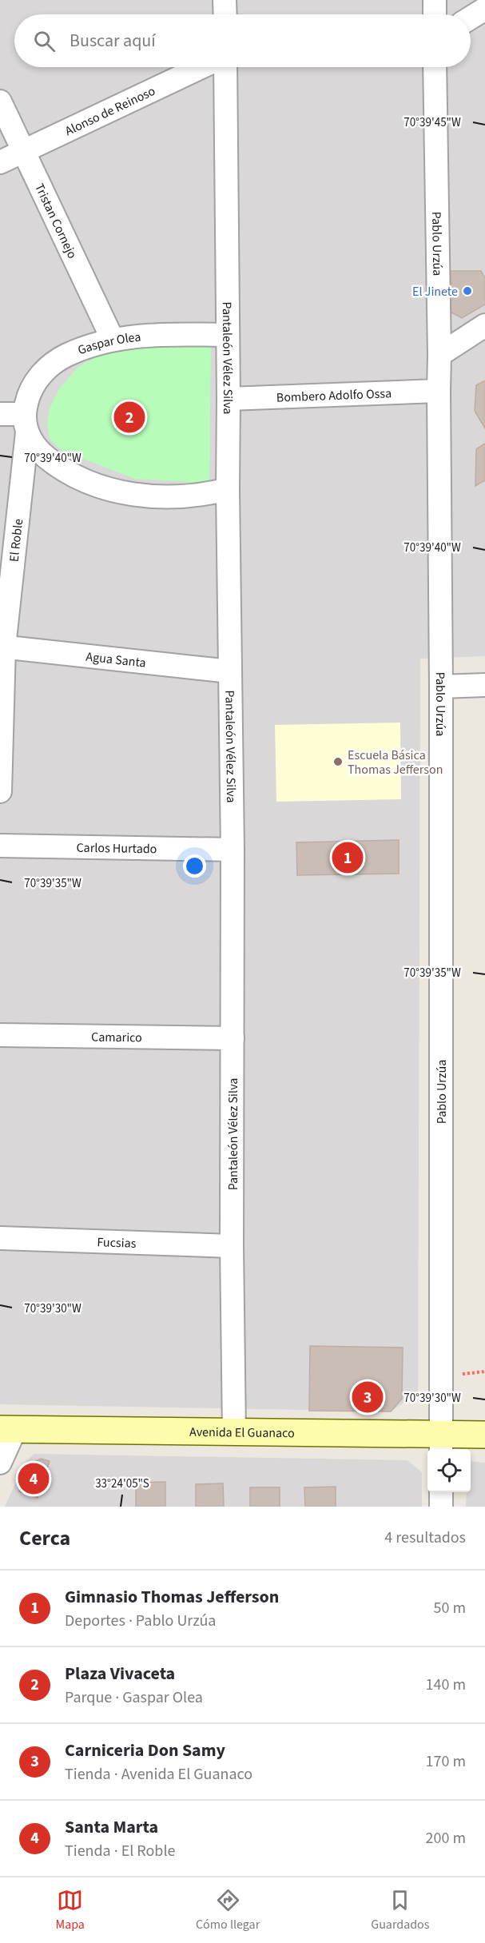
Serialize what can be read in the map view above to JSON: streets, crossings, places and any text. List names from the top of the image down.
{
  "streets": {
    "main road": ["Avenida El Guanaco"],
    "street": [
      "Alonso de Reinoso",
      "Tristan Cornejo",
      "Pablo Urzúa",
      "Gaspar Olea",
      "Pantaleón Vélez Silva",
      "Bombero Adolfo Ossa",
      "El Roble",
      "Agua Santa",
      "Carlos Hurtado",
      "Camarico",
      "Fucsias"
    ]
  },
  "crossings": [
    ["Alonso de Reinoso", "Tristan Cornejo"],
    ["Tristan Cornejo", "Gaspar Olea"],
    ["Pablo Urzúa", "Bombero Adolfo Ossa"],
    ["Pablo Urzúa", "Avenida El Guanaco"],
    ["Gaspar Olea", "Pantaleón Vélez Silva"],
    ["Gaspar Olea", "El Roble"],
    ["Pantaleón Vélez Silva", "Bombero Adolfo Ossa"],
    ["Pantaleón Vélez Silva", "Agua Santa"],
    ["Pantaleón Vélez Silva", "Carlos Hurtado"],
    ["Pantaleón Vélez Silva", "Camarico"],
    ["Pantaleón Vélez Silva", "Fucsias"],
    ["Pantaleón Vélez Silva", "Avenida El Guanaco"],
    ["El Roble", "Agua Santa"]
  ],
  "places": ["El Jinete", "Escuela Básica Thomas Jefferson"],
  "page": {
    "search": "Buscar aquí",
    "pins": [
      "2",
      "1",
      "3",
      "4"
    ],
    "heading": ["Cerca", "4 resultados"],
    "list": [
      {
        "mark": "1",
        "name": "Gimnasio Thomas Jefferson",
        "note": "Deportes · Pablo Urzúa",
        "value": "50 m"
      },
      {
        "mark": "2",
        "name": "Plaza Vivaceta",
        "note": "Parque · Gaspar Olea",
        "value": "140 m"
      },
      {
        "mark": "3",
        "name": "Carniceria Don Samy",
        "note": "Tienda · Avenida El Guanaco",
        "value": "170 m"
      },
      {
        "mark": "4",
        "name": "Santa Marta",
        "note": "Tienda · El Roble",
        "value": "200 m"
      }
    ],
    "nav": ["Mapa", "Cómo llegar", "Guardados"]
  },
  "coordinates": [
    "70°39'45\"W",
    "70°39'40\"W",
    "70°39'35\"W",
    "70°39'30\"W",
    "33°24'05\"S"
  ]
}
